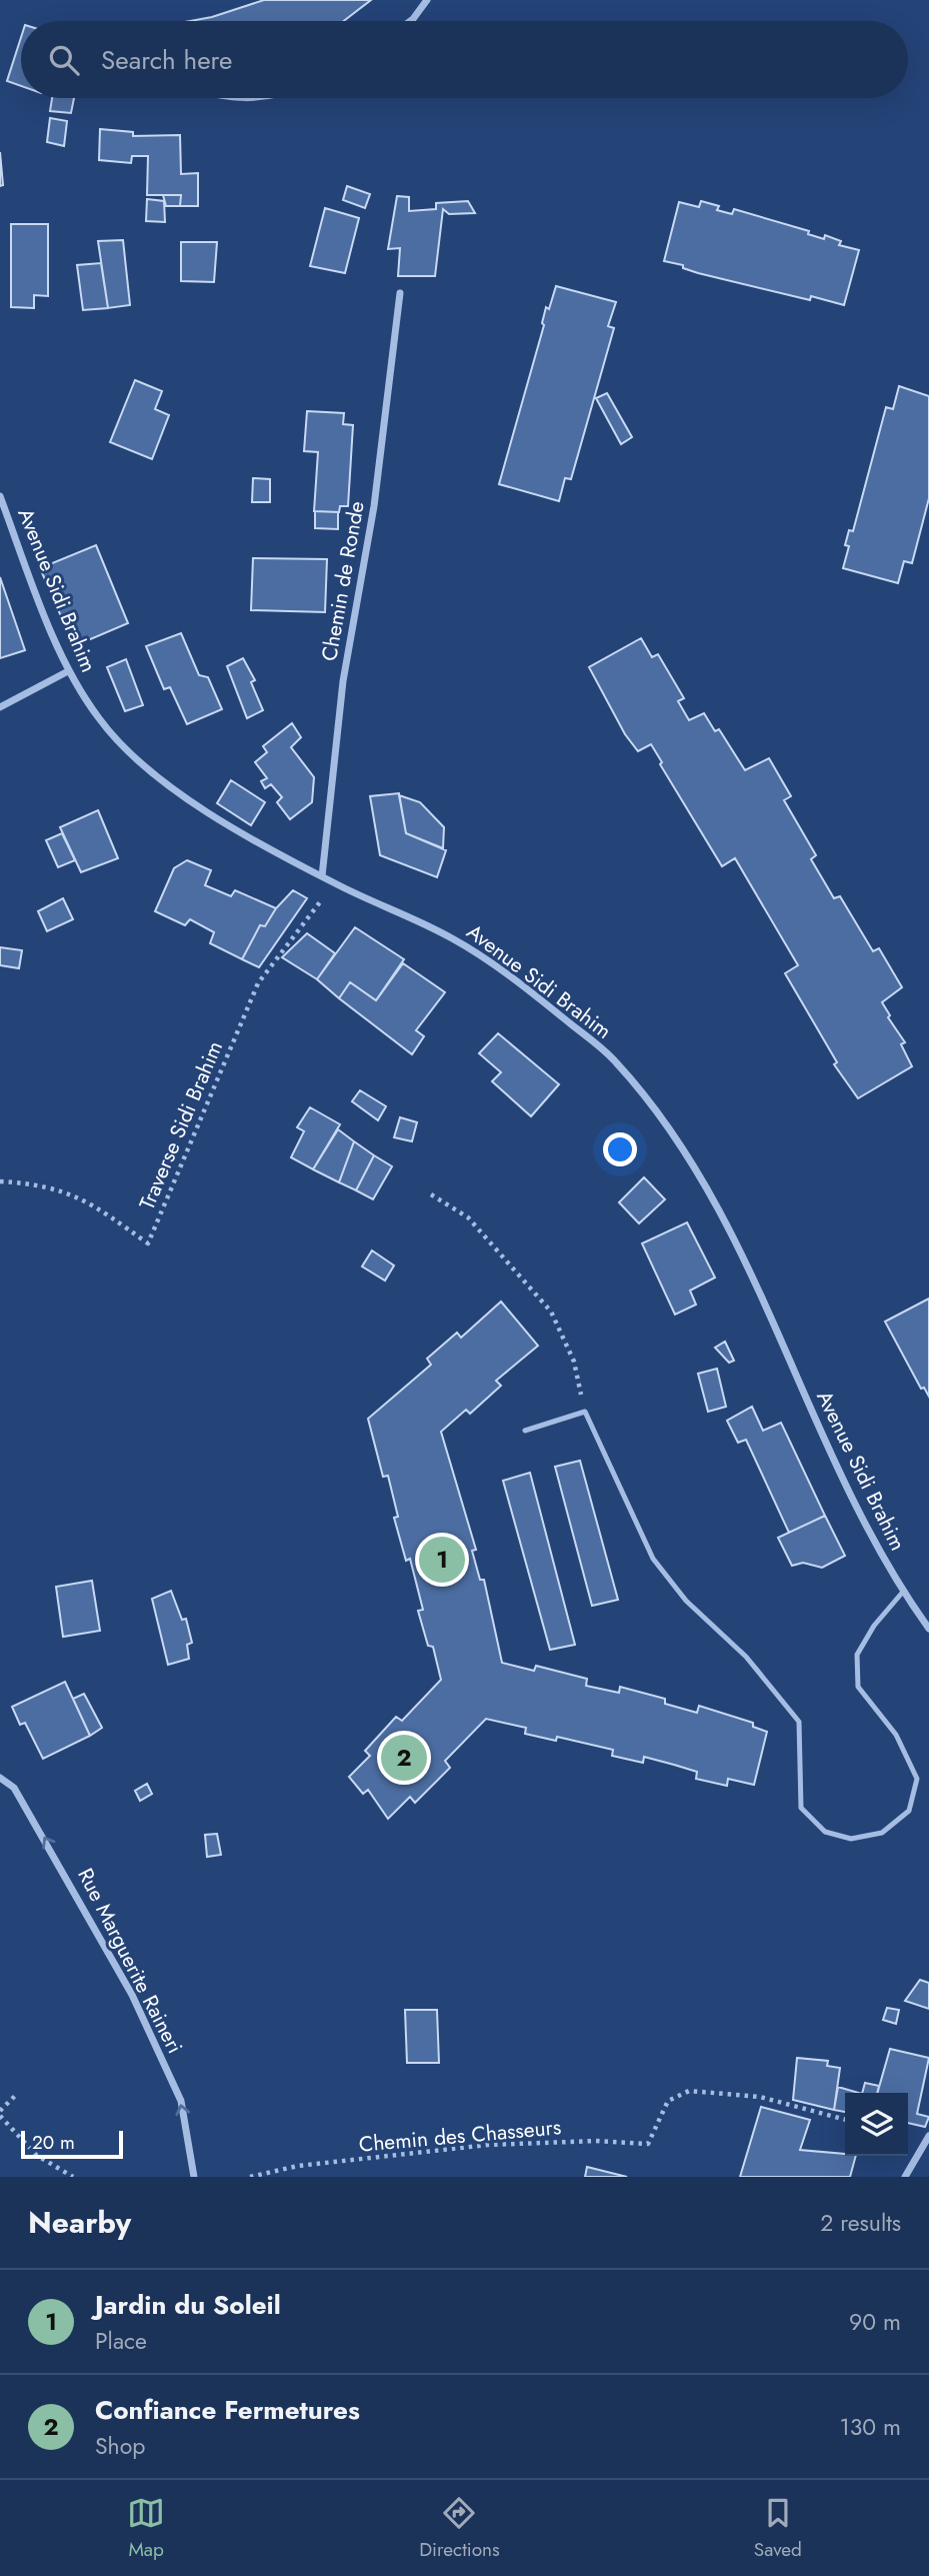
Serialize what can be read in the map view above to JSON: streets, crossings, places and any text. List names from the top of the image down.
{
  "streets": {
    "street": ["Chemin de Ronde", "Avenue Sidi Brahim", "Rue Marguerite Raineri"],
    "path": ["Traverse Sidi Brahim", "Chemin des Chasseurs"]
  },
  "crossings": [
    ["Chemin de Ronde", "Avenue Sidi Brahim"],
    ["Avenue Sidi Brahim", "Traverse Sidi Brahim"]
  ],
  "one_way": ["Rue Marguerite Raineri"],
  "scale_bar": "20 m",
  "page": {
    "search": "Search here",
    "pins": ["1", "2"],
    "scale": "20 m",
    "heading": ["Nearby", "2 results"],
    "list": [
      {
        "mark": "1",
        "name": "Jardin du Soleil",
        "note": "Place",
        "value": "90 m"
      },
      {
        "mark": "2",
        "name": "Confiance Fermetures",
        "note": "Shop",
        "value": "130 m"
      }
    ],
    "nav": ["Map", "Directions", "Saved"]
  }
}
